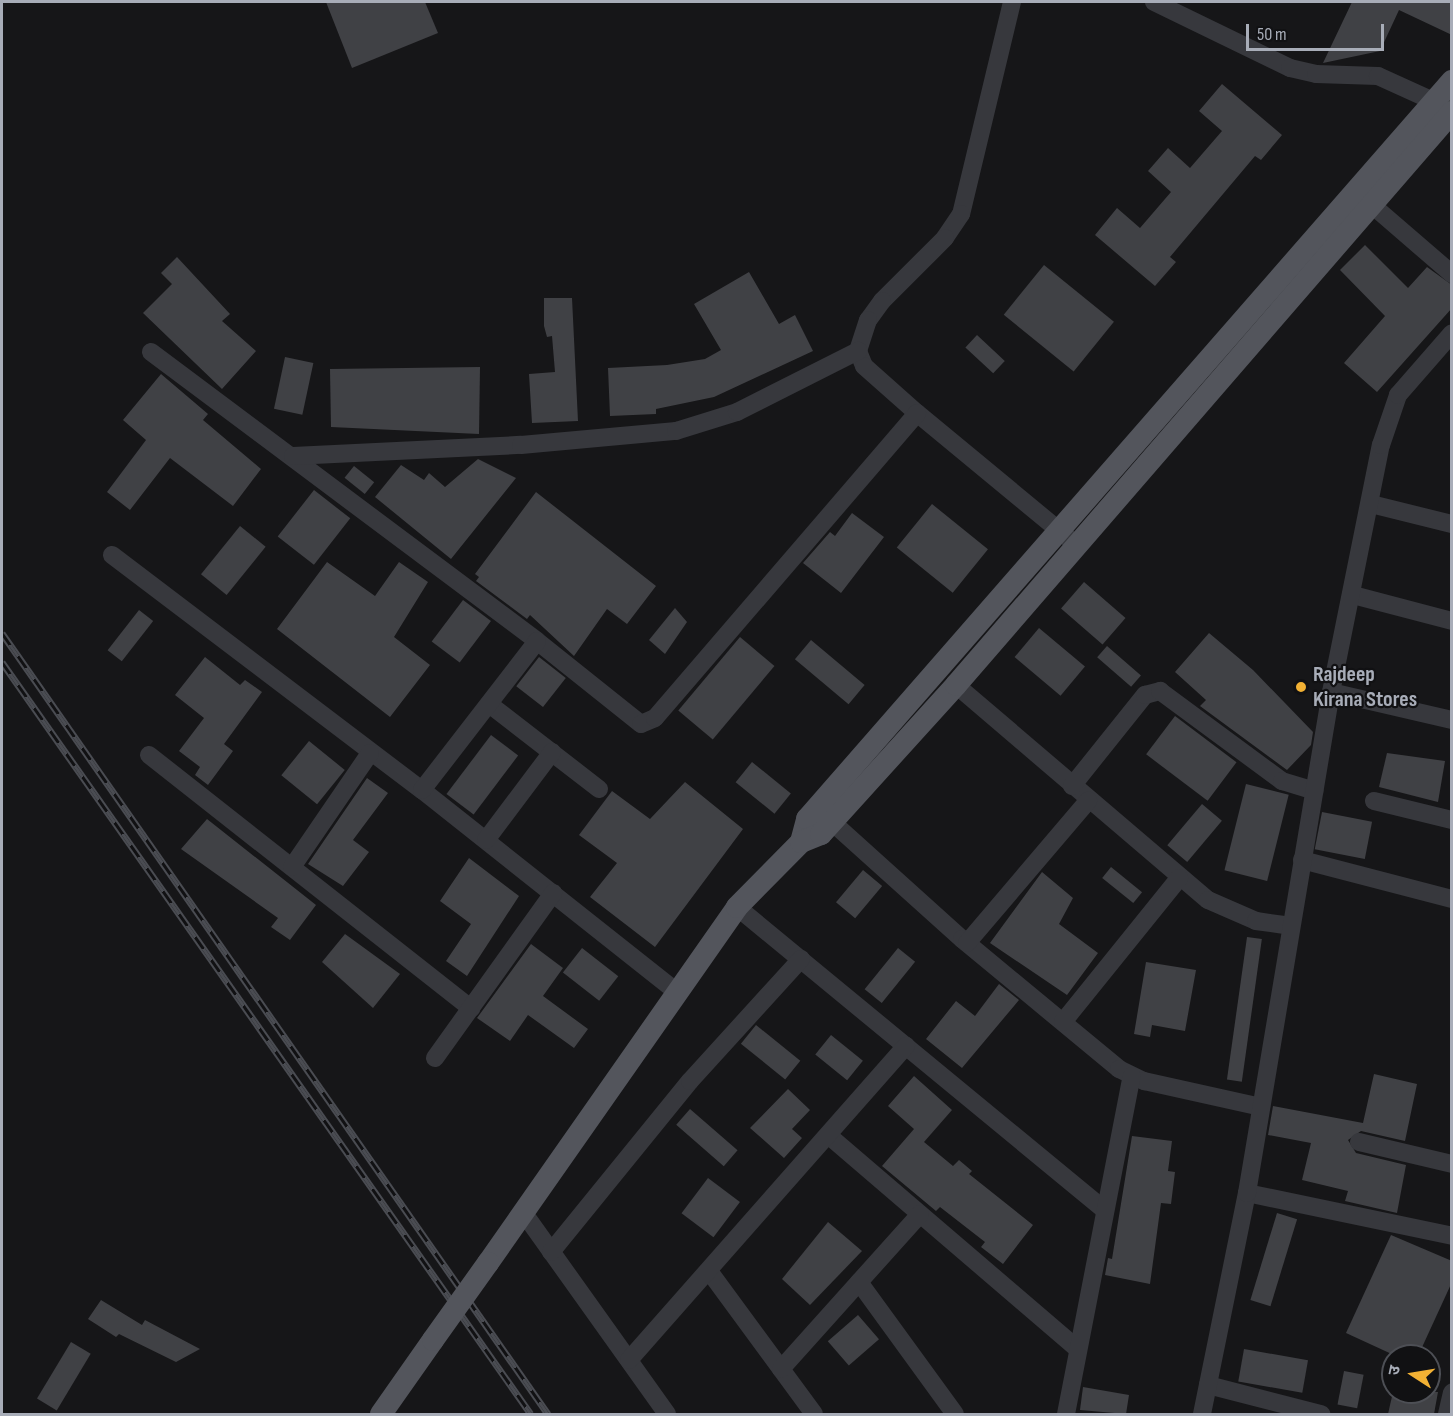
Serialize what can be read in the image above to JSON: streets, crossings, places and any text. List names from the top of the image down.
{
  "places": ["Rajdeep Kirana Stores"],
  "scale_bar": "50 m",
  "north": "left"
}
